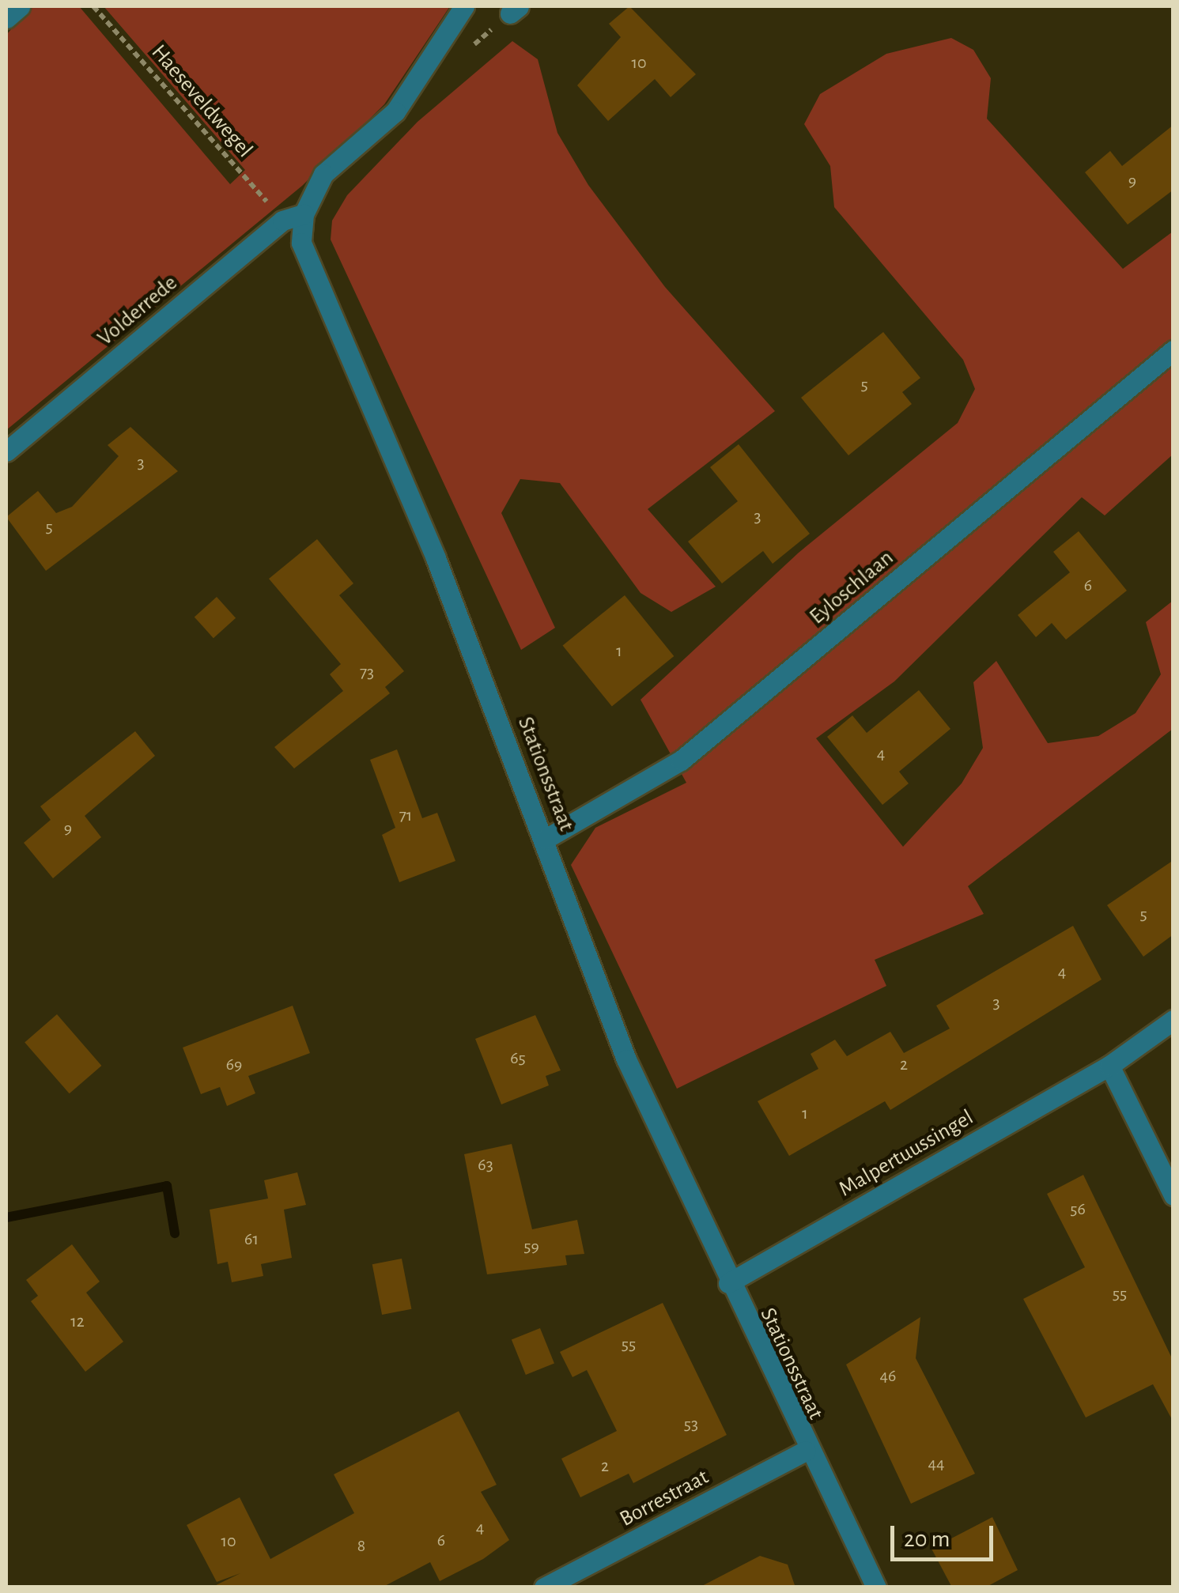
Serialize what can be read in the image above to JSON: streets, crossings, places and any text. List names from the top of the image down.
{
  "streets": {
    "street": [
      "Volderrede",
      "Eyloschlaan",
      "Stationsstraat",
      "Malpertuussingel",
      "Borrestraat"
    ],
    "path": ["Haeseveldwegel"]
  },
  "crossings": [
    ["Haeseveldwegel", "Volderrede"],
    ["Volderrede", "Stationsstraat"],
    ["Eyloschlaan", "Stationsstraat"],
    ["Stationsstraat", "Malpertuussingel"],
    ["Stationsstraat", "Borrestraat"]
  ],
  "house_numbers": [
    "10",
    "9",
    "5",
    "3",
    "3",
    "5",
    "6",
    "1",
    "73",
    "4",
    "71",
    "9",
    "5",
    "4",
    "3",
    "65",
    "69",
    "2",
    "1",
    "63",
    "56",
    "61",
    "59",
    "55",
    "12",
    "55",
    "46",
    "53",
    "44",
    "2",
    "4",
    "6",
    "10",
    "8"
  ],
  "scale_bar": "20 m"
}
